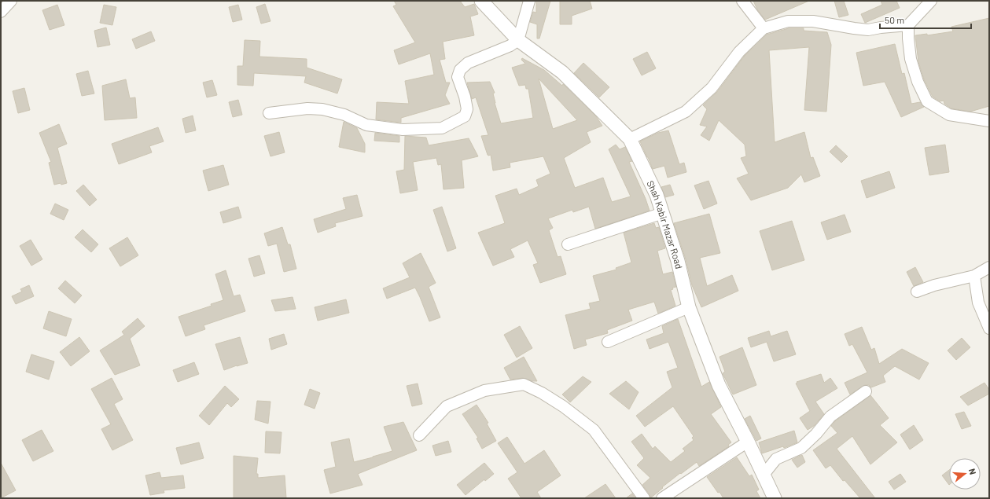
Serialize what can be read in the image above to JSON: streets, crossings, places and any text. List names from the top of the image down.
{
  "streets": {
    "street": ["Shah Kabir Mazar Road"]
  },
  "scale_bar": "50 m",
  "north": "right"
}
